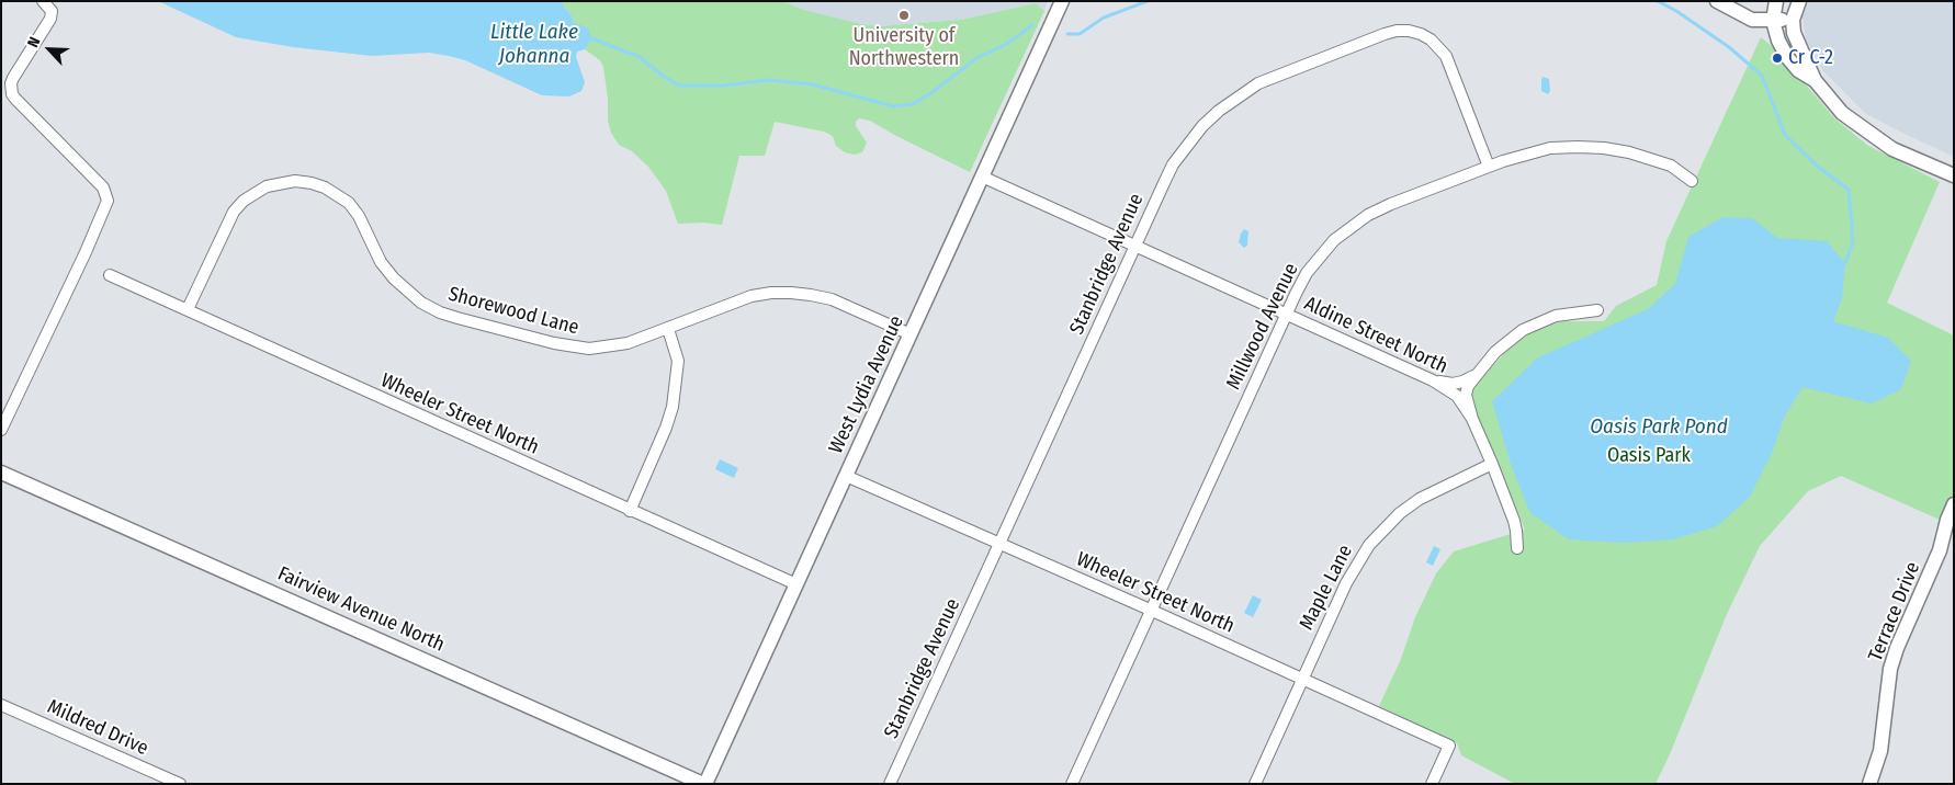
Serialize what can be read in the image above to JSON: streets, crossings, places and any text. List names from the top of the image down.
{
  "streets": {
    "street": [
      "Stanbridge Avenue",
      "Shorewood Lane",
      "Millwood Avenue",
      "Aldine Street North",
      "West Lydia Avenue",
      "Wheeler Street North",
      "Maple Lane",
      "Fairview Avenue North",
      "Terrace Drive",
      "Mildred Drive"
    ]
  },
  "crossings": [
    ["Stanbridge Avenue", "Millwood Avenue"],
    ["Stanbridge Avenue", "Aldine Street North"],
    ["Stanbridge Avenue", "Wheeler Street North"],
    ["Shorewood Lane", "West Lydia Avenue"],
    ["Shorewood Lane", "Wheeler Street North"],
    ["Millwood Avenue", "Aldine Street North"],
    ["Millwood Avenue", "Wheeler Street North"],
    ["Aldine Street North", "West Lydia Avenue"],
    ["West Lydia Avenue", "Wheeler Street North"],
    ["West Lydia Avenue", "Fairview Avenue North"],
    ["Wheeler Street North", "Maple Lane"]
  ],
  "water": ["Little Lake Johanna", "Oasis Park Pond"],
  "parks": ["Oasis Park"],
  "places": ["University of Northwestern", "Cr C-2"],
  "north": "top left"
}
